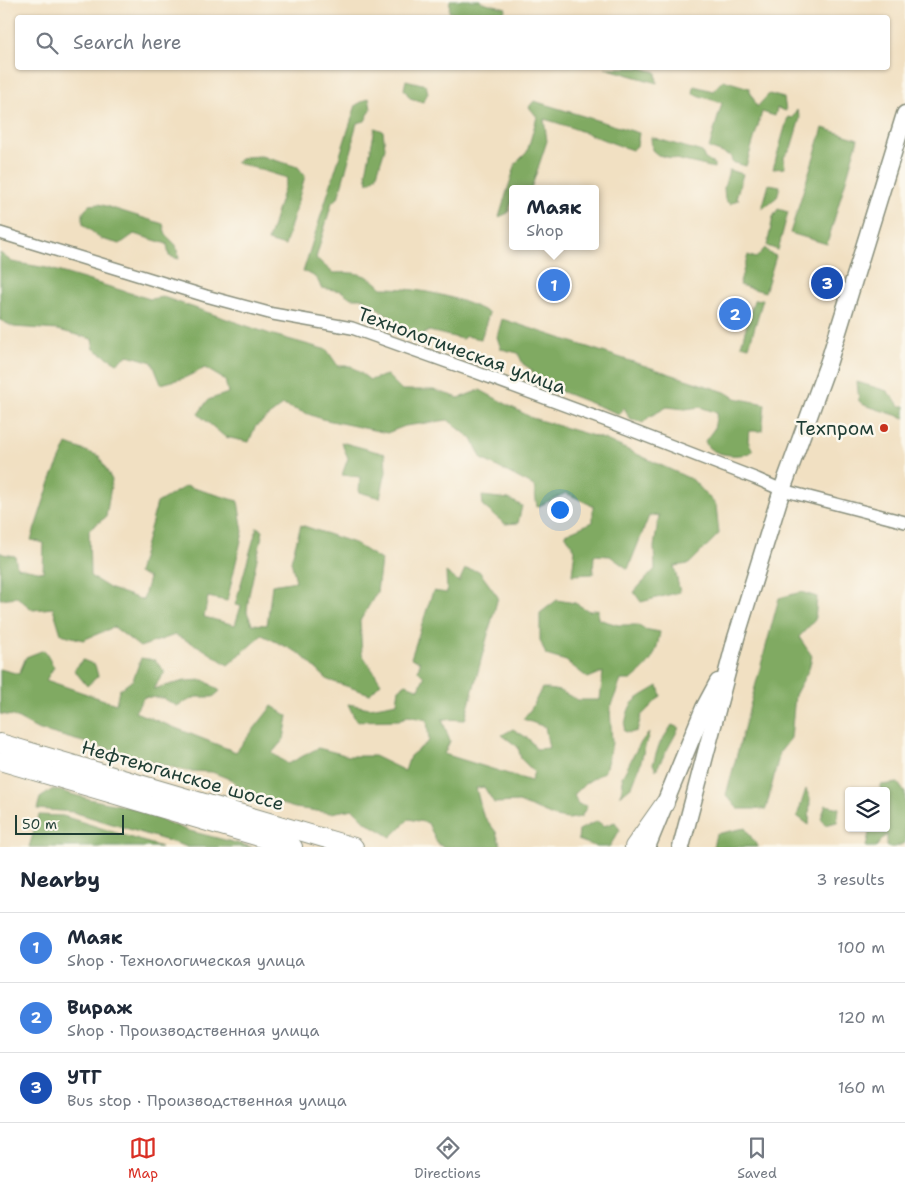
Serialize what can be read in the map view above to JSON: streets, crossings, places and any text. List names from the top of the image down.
{
  "streets": {
    "main road": ["Нефтеюганское шоссе"],
    "street": ["Технологическая улица"]
  },
  "places": ["Техпром"],
  "scale_bar": "50 m",
  "page": {
    "search": "Search here",
    "popup": ["Маяк", "Shop"],
    "pins": ["3", "1", "2"],
    "scale": "50 m",
    "heading": ["Nearby", "3 results"],
    "list": [
      {
        "mark": "1",
        "name": "Маяк",
        "note": "Shop · Технологическая улица",
        "value": "100 m"
      },
      {
        "mark": "2",
        "name": "Вираж",
        "note": "Shop · Производственная улица",
        "value": "120 m"
      },
      {
        "mark": "3",
        "name": "УТГ",
        "note": "Bus stop · Производственная улица",
        "value": "160 m"
      }
    ],
    "nav": ["Map", "Directions", "Saved"]
  }
}
